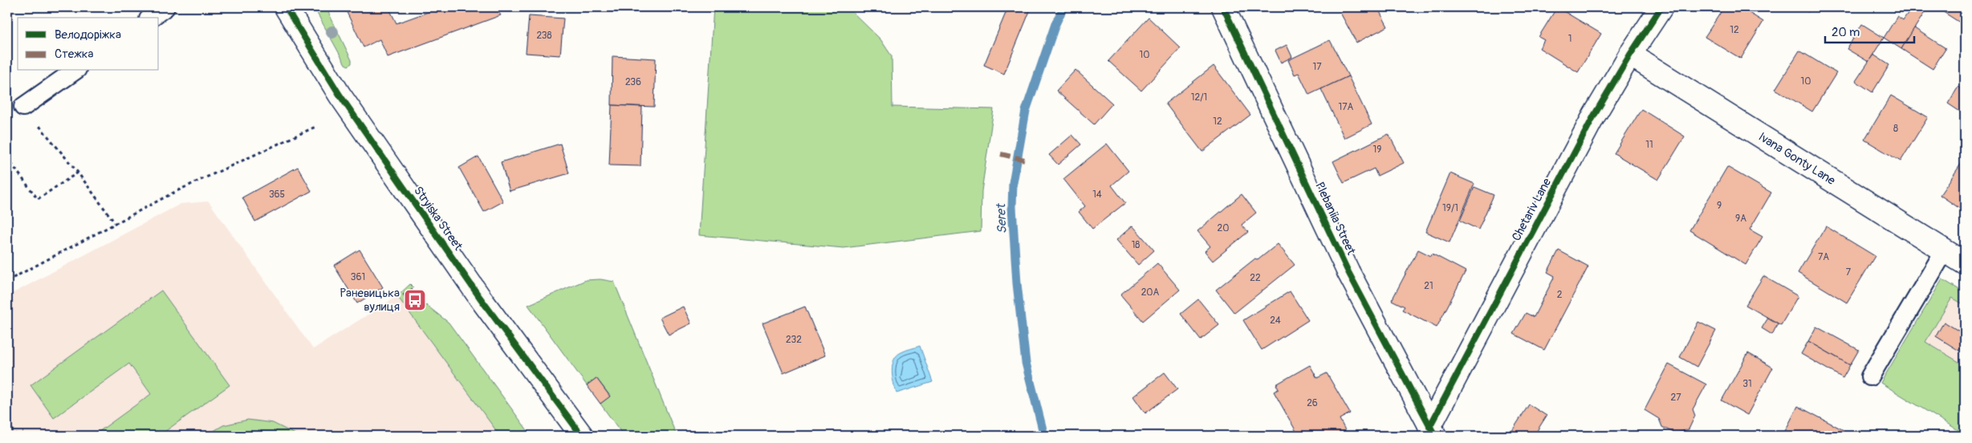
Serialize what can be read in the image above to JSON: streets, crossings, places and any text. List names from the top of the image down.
{
  "streets": {
    "street": [
      "Ivana Gonty Lane",
      "Chetariv Lane",
      "Stryiska Street",
      "Plebaniia Street"
    ]
  },
  "crossings": [
    ["Ivana Gonty Lane", "Chetariv Lane"],
    ["Chetariv Lane", "Plebaniia Street"]
  ],
  "water": ["Seret"],
  "places": {
    "bus stop": ["Раневицька вулиця"]
  },
  "house_numbers": [
    "12",
    "238",
    "1",
    "10",
    "17",
    "10",
    "236",
    "12/1",
    "17А",
    "12",
    "8",
    "11",
    "19",
    "365",
    "14",
    "9",
    "19/1",
    "9А",
    "20",
    "18",
    "7А",
    "7",
    "361",
    "22",
    "21",
    "20А",
    "2",
    "24",
    "232",
    "31",
    "27",
    "26"
  ],
  "legend": ["Велодоріжка", "Стежка"],
  "scale_bar": "20 m"
}
